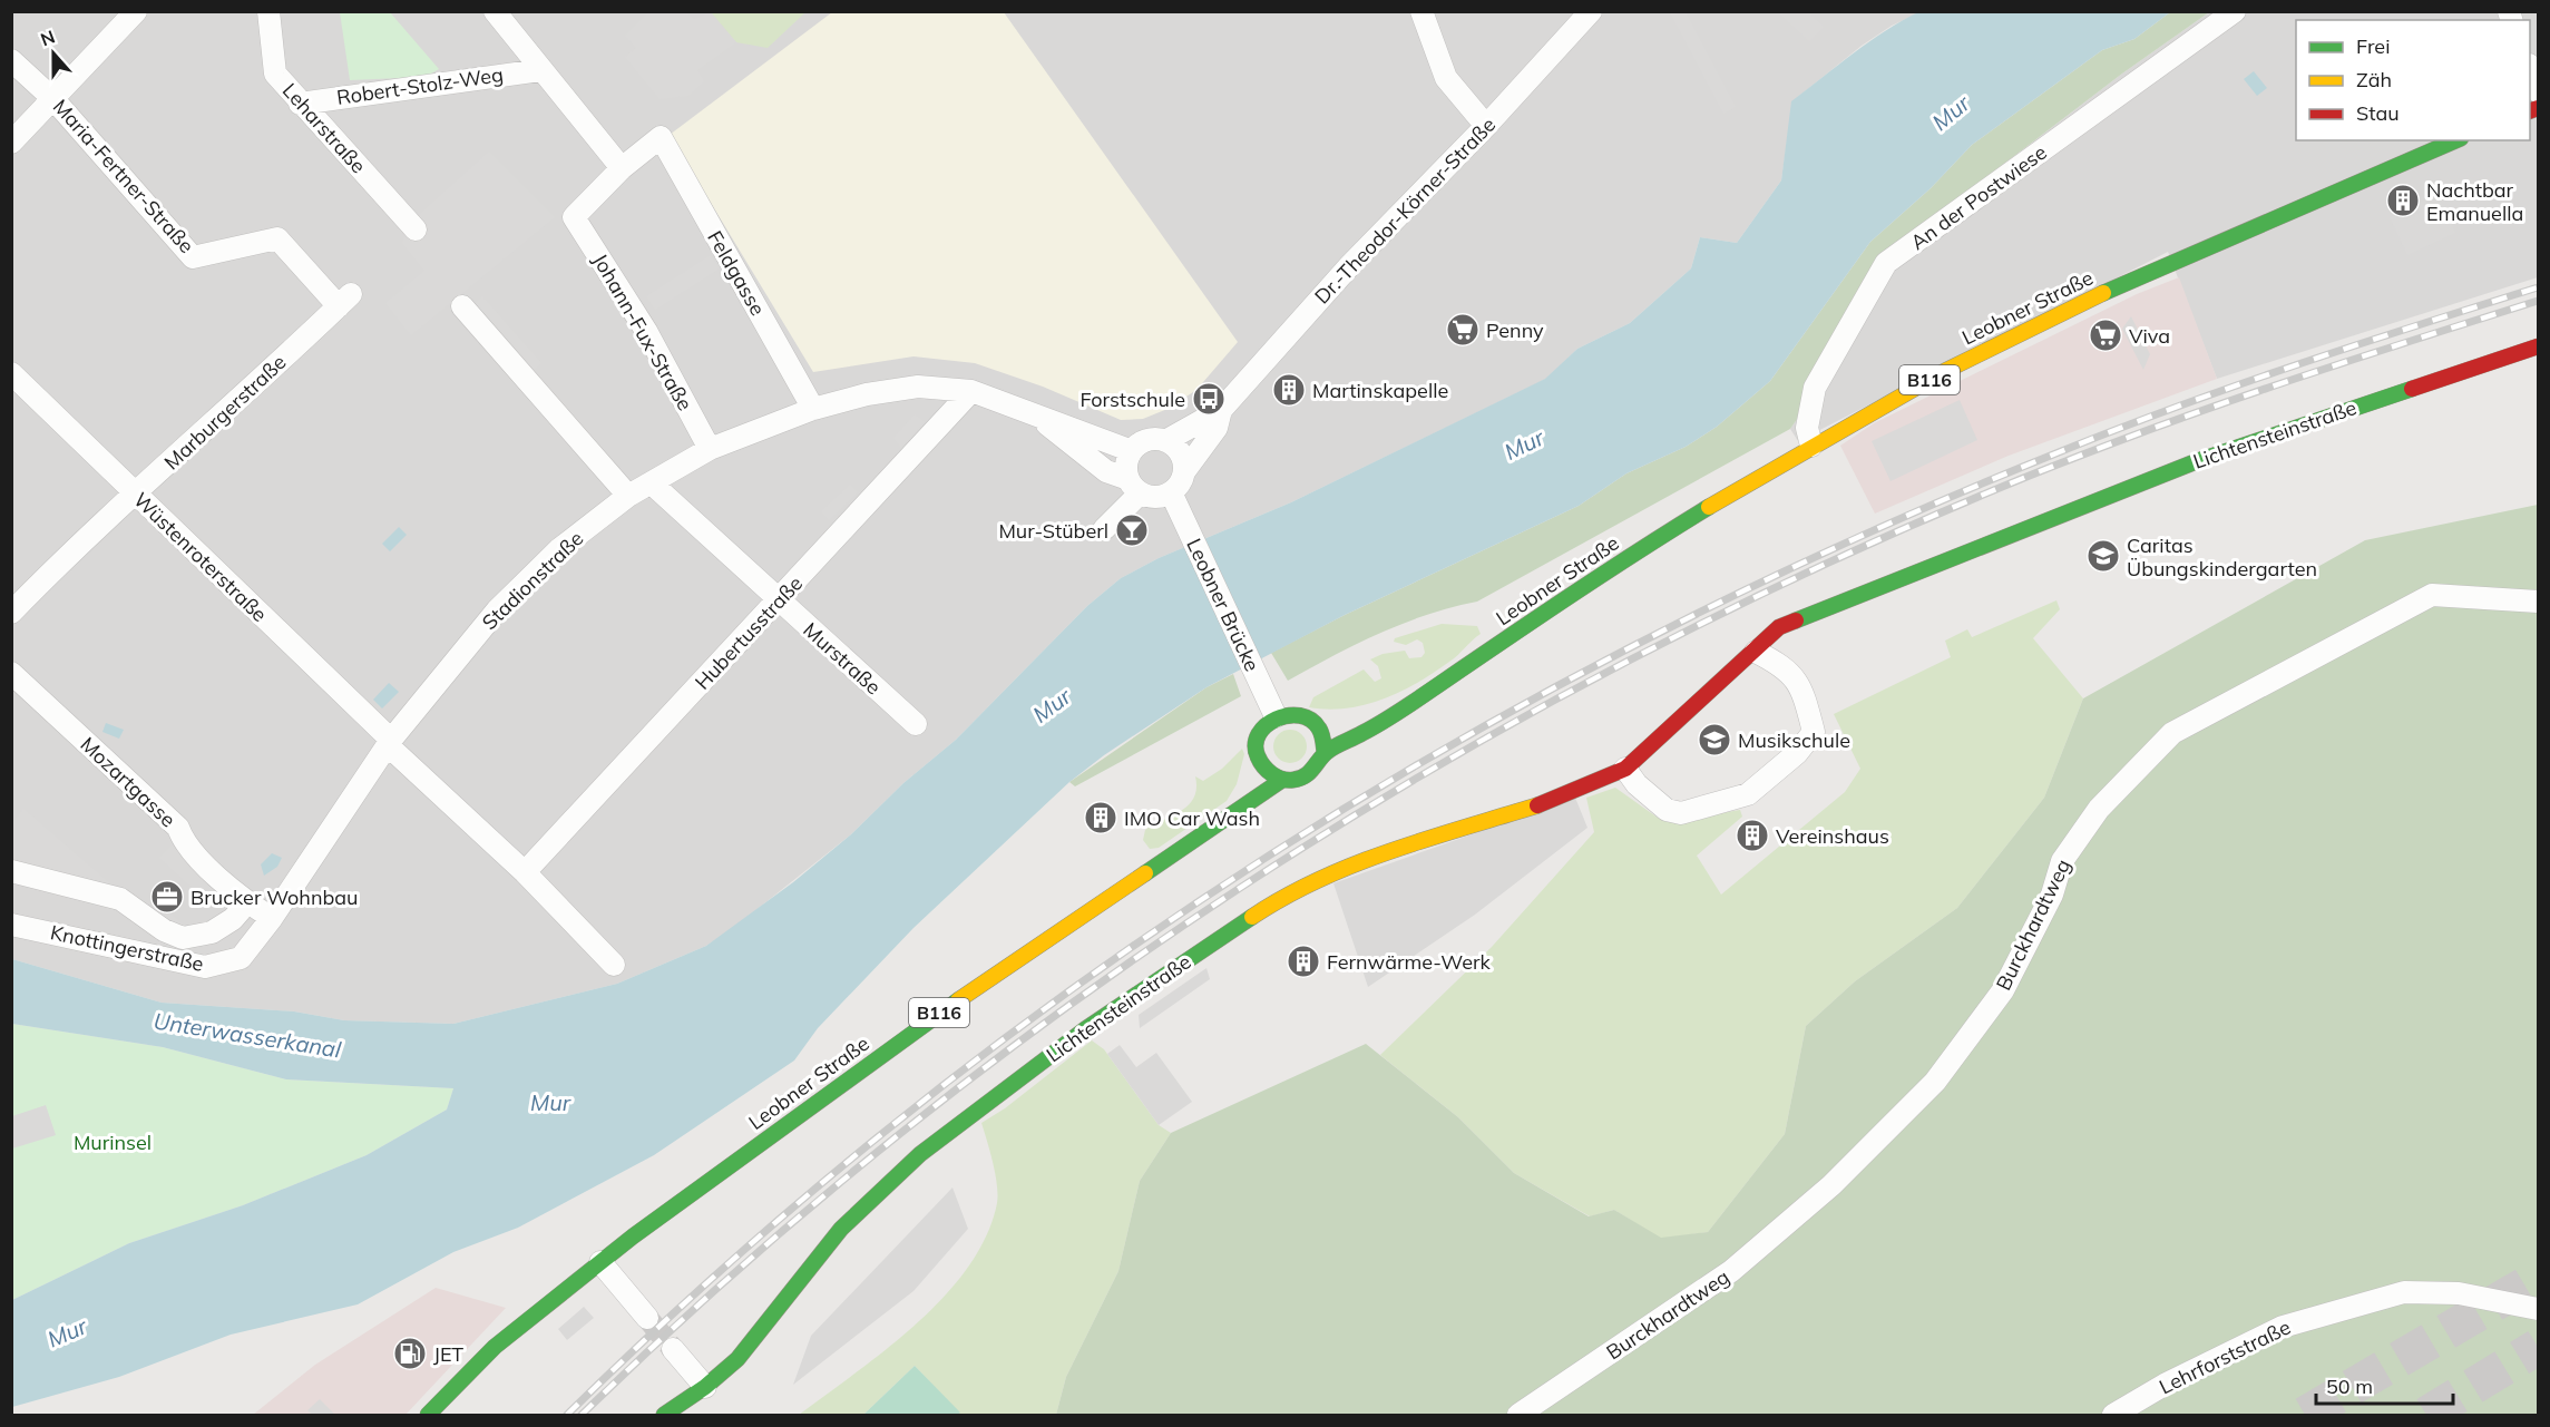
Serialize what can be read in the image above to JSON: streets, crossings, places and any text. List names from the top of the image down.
{
  "streets": {
    "main road": ["Leobner Straße", "B116", "Lichtensteinstraße"],
    "street": [
      "Robert-Stolz-Weg",
      "Leharstraße",
      "Maria-Fertner-Straße",
      "An der Postwiese",
      "Dr.-Theodor-Körner-Straße",
      "Feldgasse",
      "Johann-Fux-Straße",
      "Marburgerstraße",
      "Wüstenroterstraße",
      "Stadionstraße",
      "Leobner Brücke",
      "Hubertusstraße",
      "Murstraße",
      "Mozartgasse",
      "Burckhardtweg",
      "Knottingerstraße",
      "Lehrforststraße"
    ]
  },
  "crossings": [
    ["Robert-Stolz-Weg", "Leharstraße"],
    ["Maria-Fertner-Straße", "Marburgerstraße"],
    ["An der Postwiese", "Leobner Straße"],
    ["Dr.-Theodor-Körner-Straße", "Stadionstraße"],
    ["Dr.-Theodor-Körner-Straße", "Leobner Brücke"],
    ["Feldgasse", "Johann-Fux-Straße"],
    ["Feldgasse", "Stadionstraße"],
    ["Leobner Straße", "B116"],
    ["Leobner Straße", "Leobner Brücke"],
    ["Johann-Fux-Straße", "Stadionstraße"],
    ["B116", "Leobner Brücke"],
    ["Marburgerstraße", "Wüstenroterstraße"],
    ["Wüstenroterstraße", "Stadionstraße"],
    ["Stadionstraße", "Leobner Brücke"],
    ["Stadionstraße", "Hubertusstraße"],
    ["Stadionstraße", "Murstraße"],
    ["Stadionstraße", "Mozartgasse"],
    ["Stadionstraße", "Knottingerstraße"],
    ["Hubertusstraße", "Murstraße"]
  ],
  "water": ["Mur", "Unterwasserkanal"],
  "parks": ["Murinsel"],
  "places": {
    "building": [
      "Nachtbar Emanuella",
      "Martinskapelle",
      "IMO Car Wash",
      "Vereinshaus",
      "Fernwärme-Werk"
    ],
    "supermarket": ["Penny", "Viva"],
    "bus stop": ["Forstschule"],
    "bar": ["Mur-Stüberl"],
    "school or university": ["Caritas Übungskindergarten", "Musikschule"],
    "office": ["Brucker Wohnbau"],
    "fuel station": ["JET"]
  },
  "legend": ["Frei", "Zäh", "Stau"],
  "scale_bar": "50 m",
  "north": "top"
}
